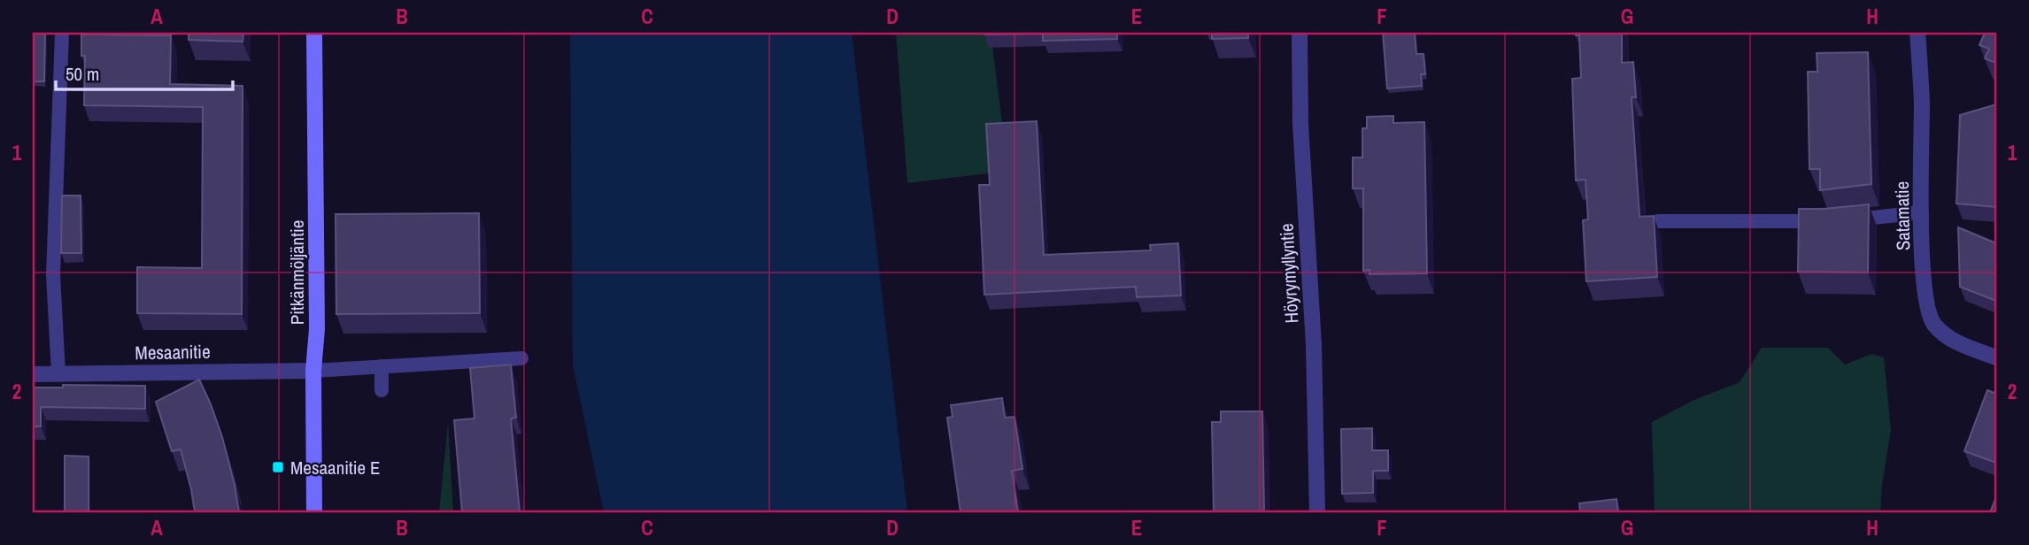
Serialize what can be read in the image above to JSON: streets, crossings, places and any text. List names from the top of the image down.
{
  "streets": {
    "street": [
      "Satamatie",
      "Pitkänmöljäntie",
      "Höyrymyllyntie",
      "Mesaanitie"
    ]
  },
  "crossings": [
    ["Pitkänmöljäntie", "Mesaanitie"]
  ],
  "places": {
    "transit": ["Mesaanitie E"]
  },
  "scale_bar": "50 m",
  "grid": {
    "columns": [
      "A",
      "B",
      "C",
      "D",
      "E",
      "F",
      "G",
      "H"
    ],
    "rows": ["1", "2"]
  }
}
